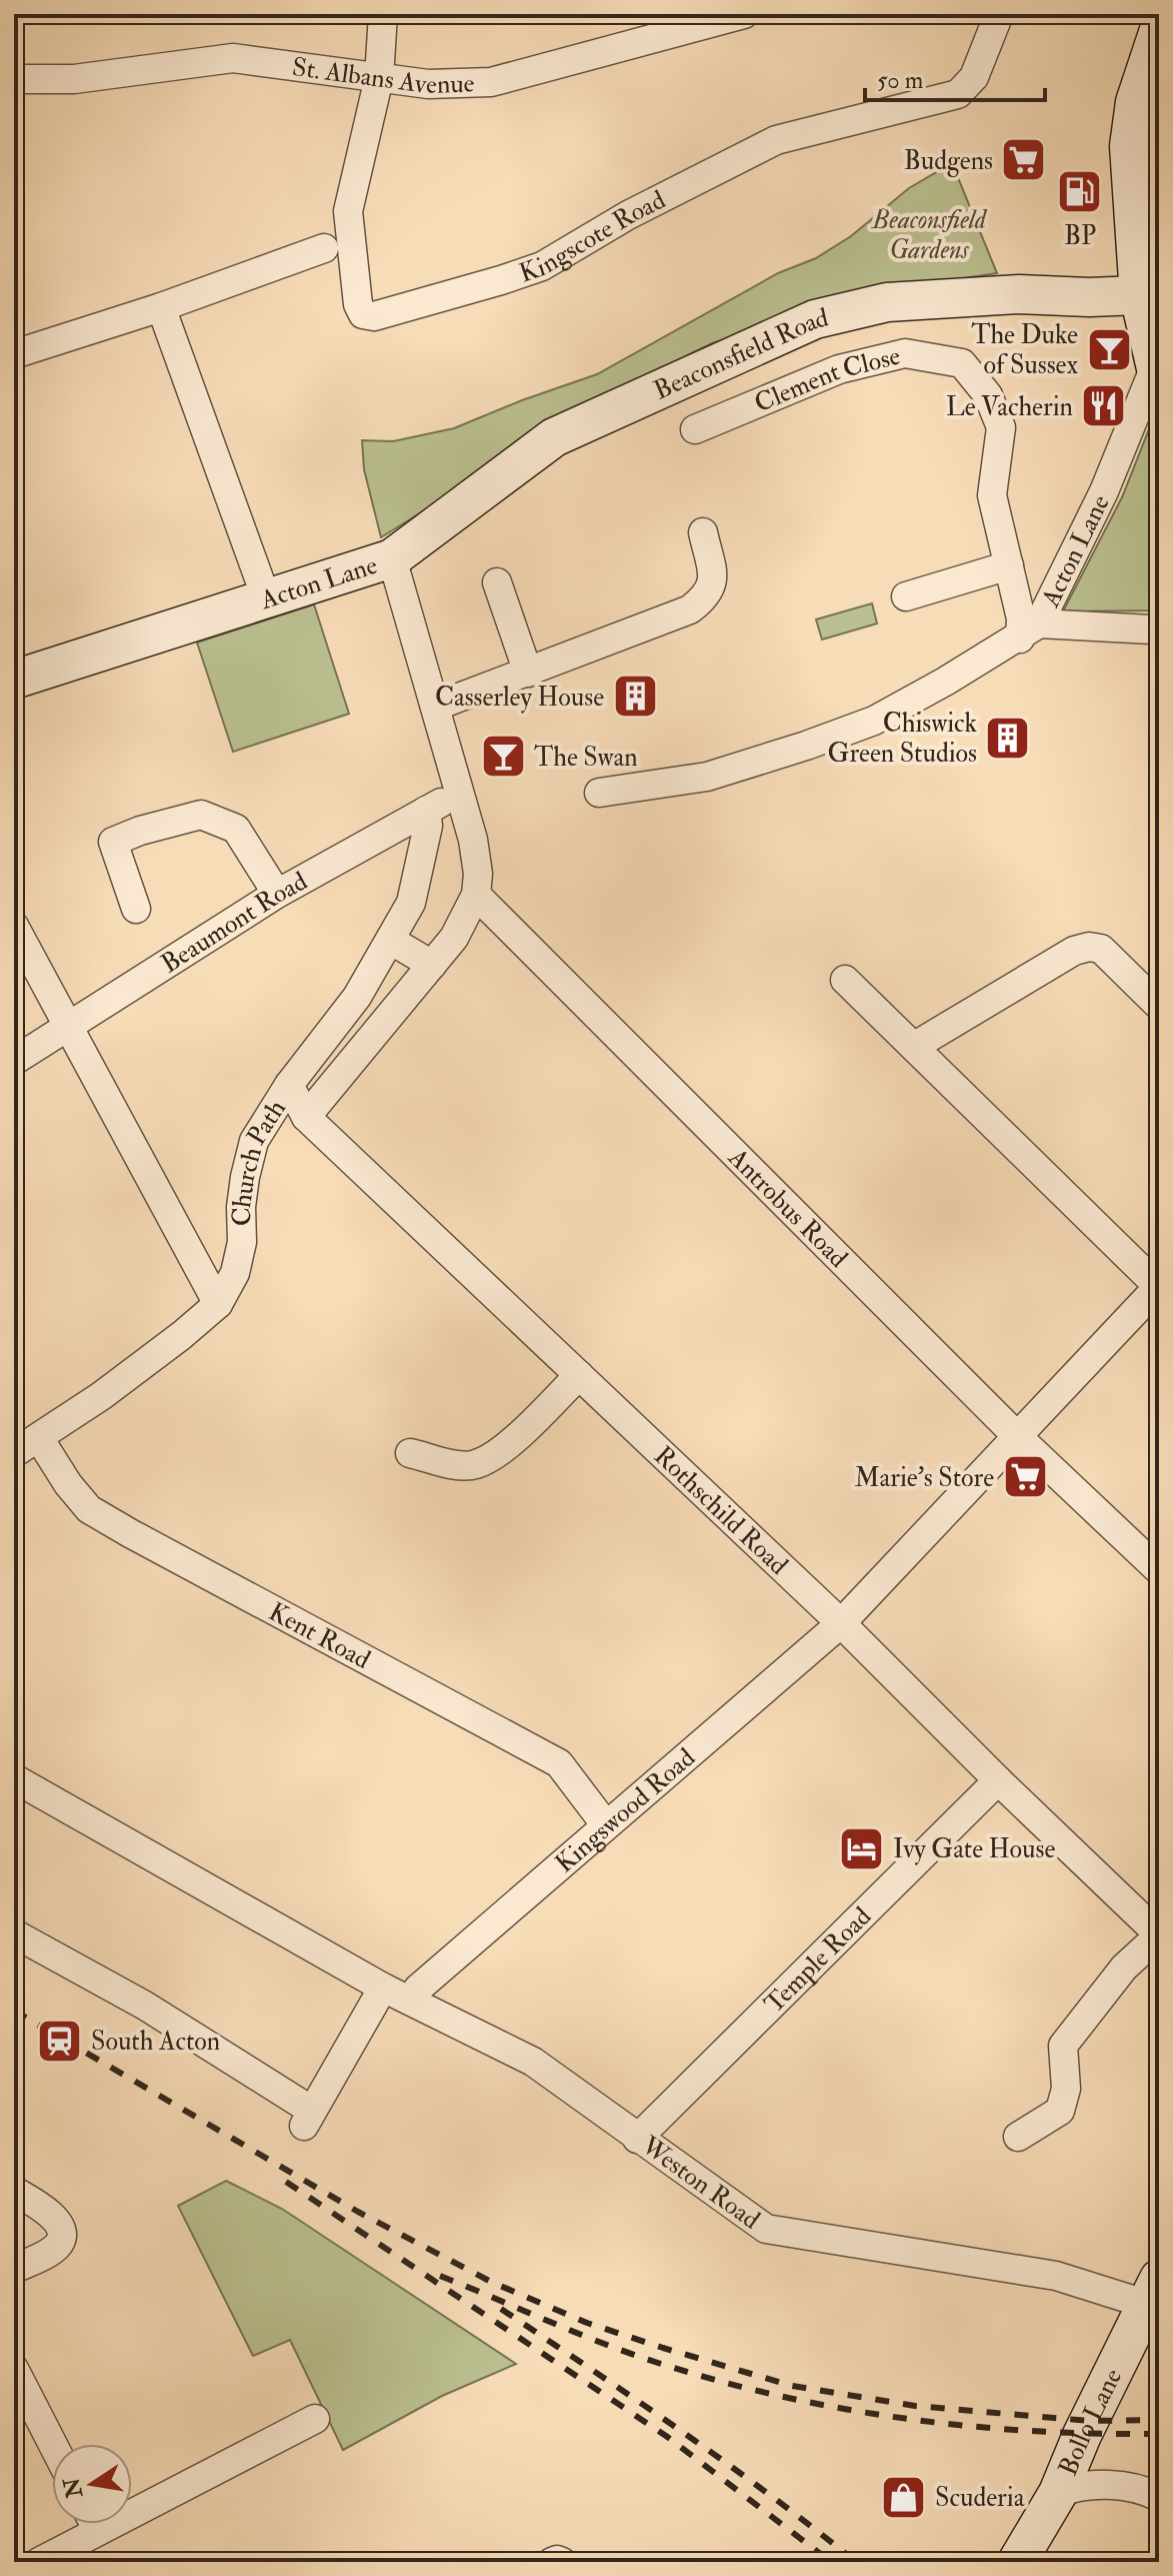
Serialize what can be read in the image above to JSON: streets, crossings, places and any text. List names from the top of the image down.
{
  "streets": {
    "main road": ["Beaconsfield Road", "Acton Lane", "Bollo Lane"],
    "street": [
      "St. Albans Avenue",
      "Kingscote Road",
      "Clement Close",
      "Beaumont Road",
      "Church Path",
      "Antrobus Road",
      "Rothschild Road",
      "Kent Road",
      "Kingswood Road",
      "Temple Road",
      "Weston Road"
    ]
  },
  "crossings": [
    ["St. Albans Avenue", "Kingscote Road"],
    ["Beaconsfield Road", "Acton Lane"],
    ["Clement Close", "Acton Lane"],
    ["Acton Lane", "Beaumont Road"],
    ["Beaumont Road", "Church Path"],
    ["Church Path", "Rothschild Road"],
    ["Church Path", "Kent Road"],
    ["Antrobus Road", "Kingswood Road"],
    ["Rothschild Road", "Kingswood Road"],
    ["Rothschild Road", "Temple Road"],
    ["Kent Road", "Kingswood Road"],
    ["Kingswood Road", "Weston Road"],
    ["Temple Road", "Weston Road"],
    ["Weston Road", "Bollo Lane"]
  ],
  "parks": ["Beaconsfield Gardens"],
  "places": {
    "supermarket": ["Budgens", "Marie's Store"],
    "fuel station": ["BP"],
    "bar": ["The Duke of Sussex", "The Swan"],
    "restaurant": ["Le Vacherin"],
    "building": ["Casserley House", "Chiswick Green Studios"],
    "hotel": ["Ivy Gate House"],
    "station": ["South Acton"],
    "shop": ["Scuderia"]
  },
  "scale_bar": "50 m",
  "north": "left"
}
